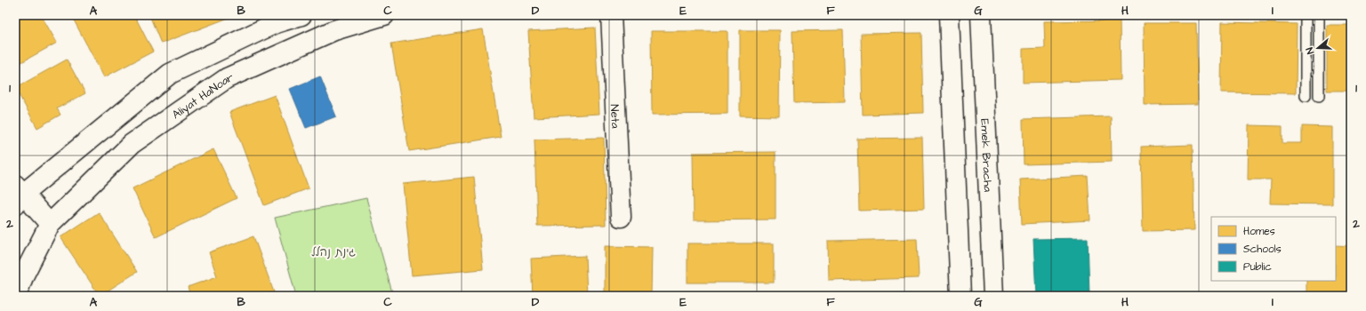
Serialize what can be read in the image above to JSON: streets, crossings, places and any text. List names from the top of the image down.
{
  "streets": {
    "street": ["Aliyat HaNoar", "Neta", "Emek Bracha"]
  },
  "parks": ["גינת נהלל"],
  "legend": ["Homes", "Schools", "Public"],
  "north": "left",
  "grid": {
    "columns": [
      "A",
      "B",
      "C",
      "D",
      "E",
      "F",
      "G",
      "H",
      "I"
    ],
    "rows": ["1", "2"]
  }
}
